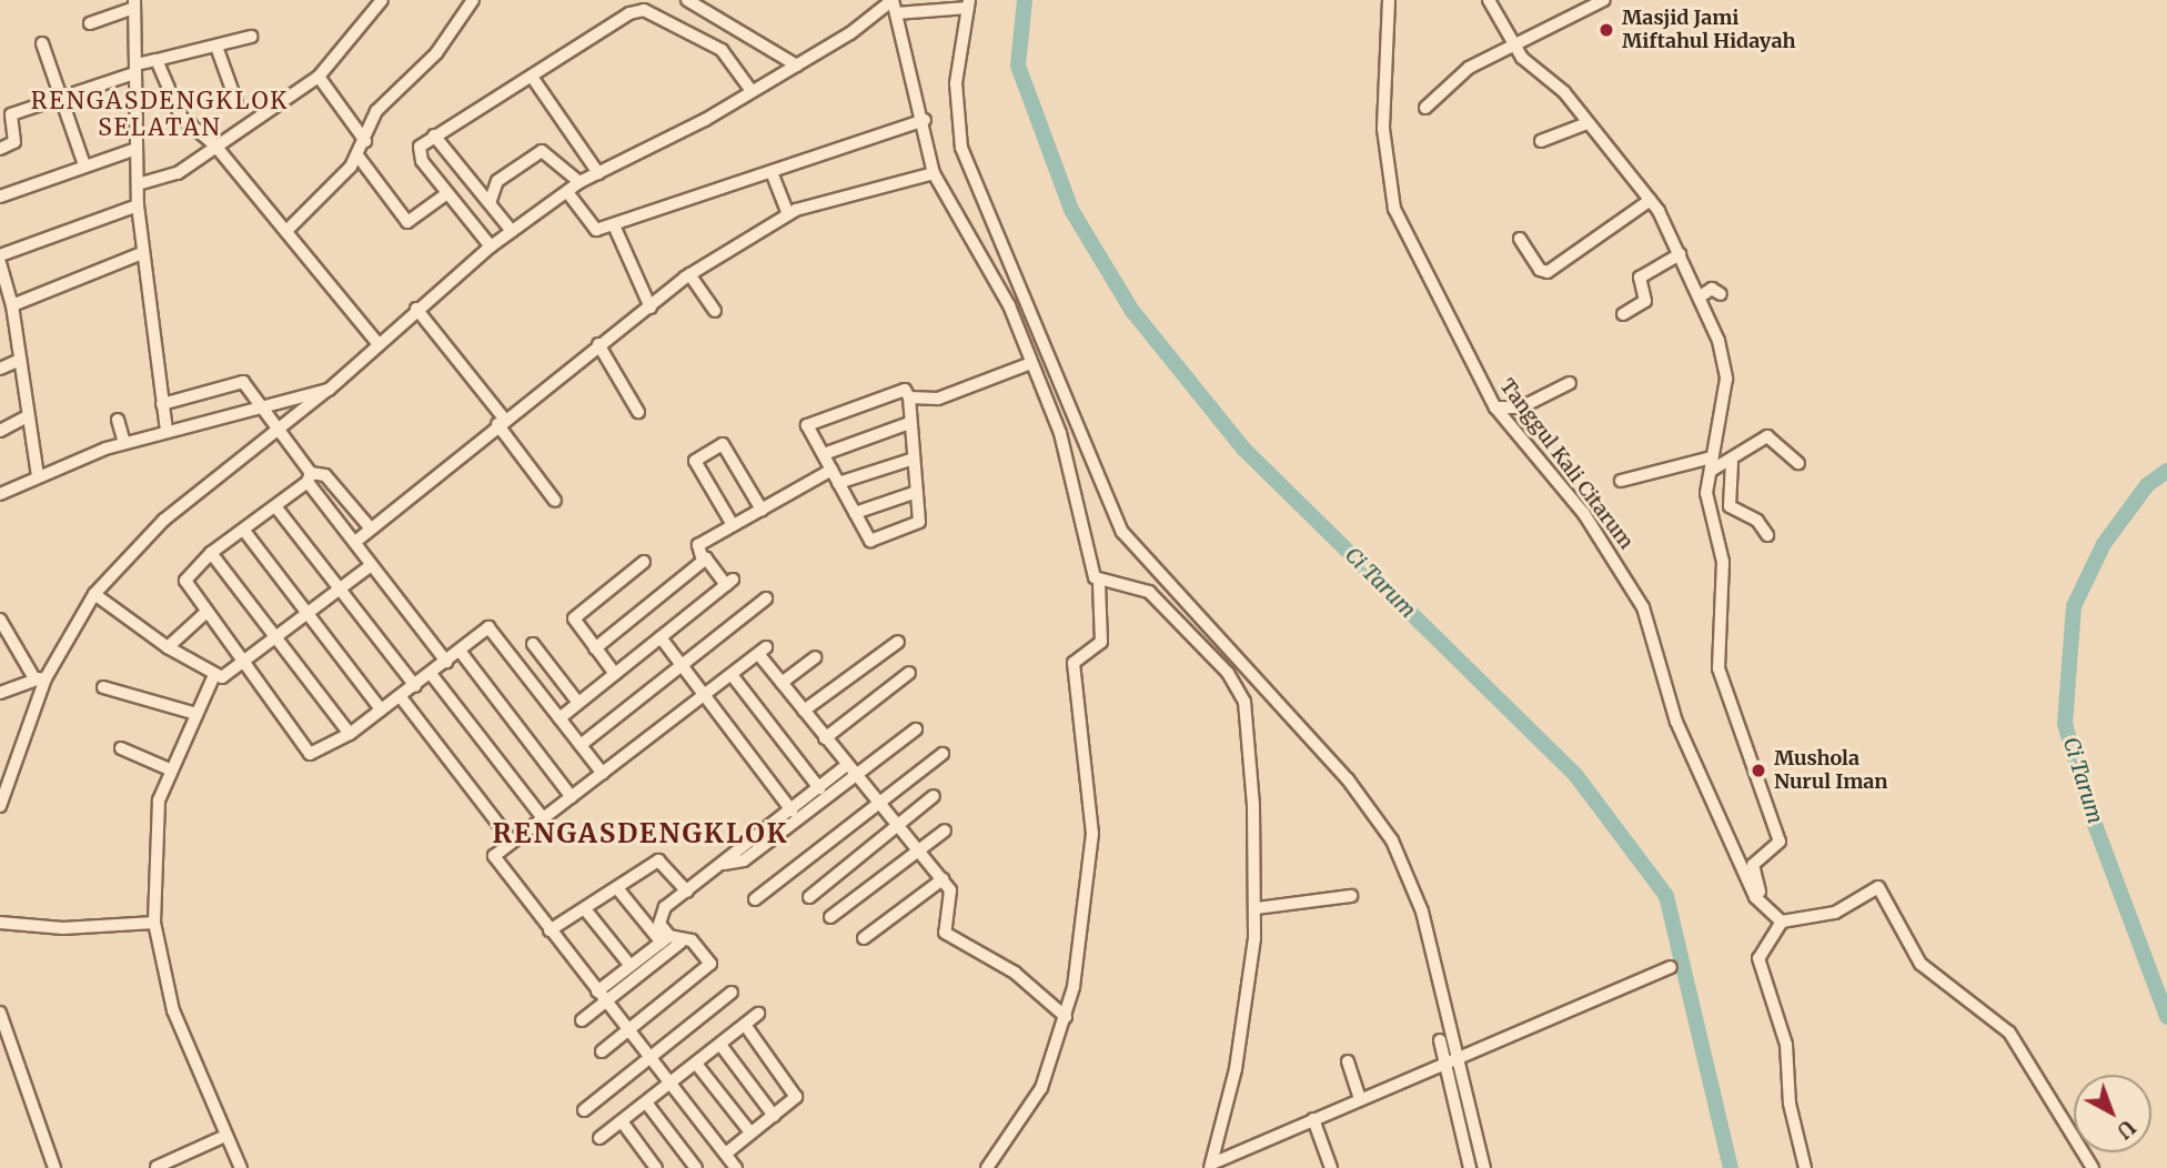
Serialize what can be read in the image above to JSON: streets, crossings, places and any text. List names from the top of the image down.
{
  "streets": {
    "street": ["Tanggul Kali Citarum"]
  },
  "districts": ["RENGASDENGKLOK SELATAN", "RENGASDENGKLOK"],
  "water": ["Ci Tarum"],
  "places": ["Masjid Jami Miftahul Hidayah", "Mushola Nurul Iman"],
  "north": "bottom right"
}
